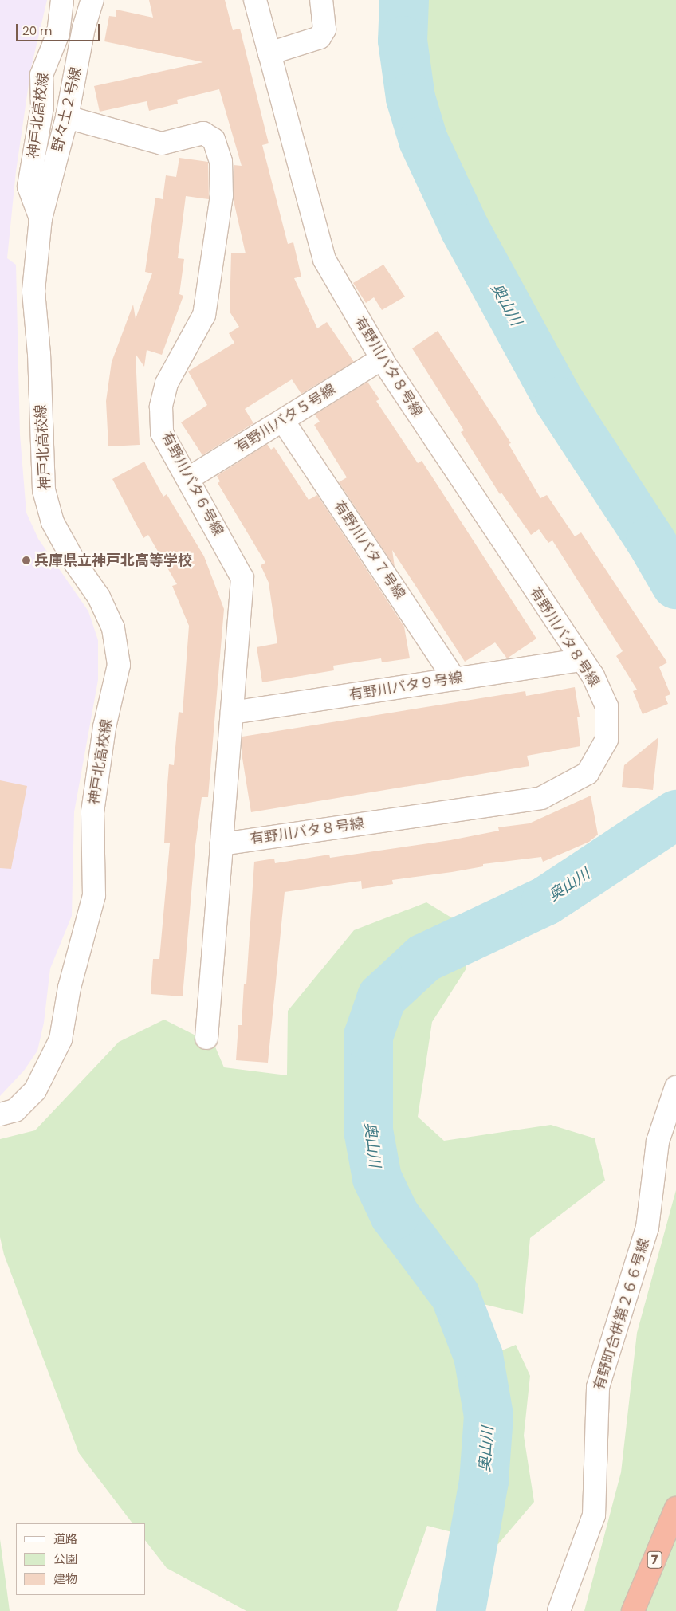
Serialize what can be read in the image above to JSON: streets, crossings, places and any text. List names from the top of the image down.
{
  "streets": {
    "highway": ["7"],
    "street": [
      "野々土２号線",
      "神戸北高校線",
      "有野川バタ８号線",
      "有野川バタ５号線",
      "有野川バタ６号線",
      "有野川バタ７号線",
      "有野川バタ９号線",
      "有野町合併第２６６号線"
    ]
  },
  "crossings": [
    ["野々土２号線", "神戸北高校線"],
    ["野々土２号線", "有野川バタ６号線"],
    ["有野川バタ８号線", "有野川バタ５号線"],
    ["有野川バタ８号線", "有野川バタ６号線"],
    ["有野川バタ８号線", "有野川バタ９号線"],
    ["有野川バタ５号線", "有野川バタ６号線"],
    ["有野川バタ５号線", "有野川バタ７号線"],
    ["有野川バタ６号線", "有野川バタ９号線"],
    ["有野川バタ７号線", "有野川バタ９号線"]
  ],
  "water": ["奥山川"],
  "places": ["兵庫県立神戸北高等学校"],
  "legend": ["道路", "公園", "建物"],
  "scale_bar": "20 m"
}
